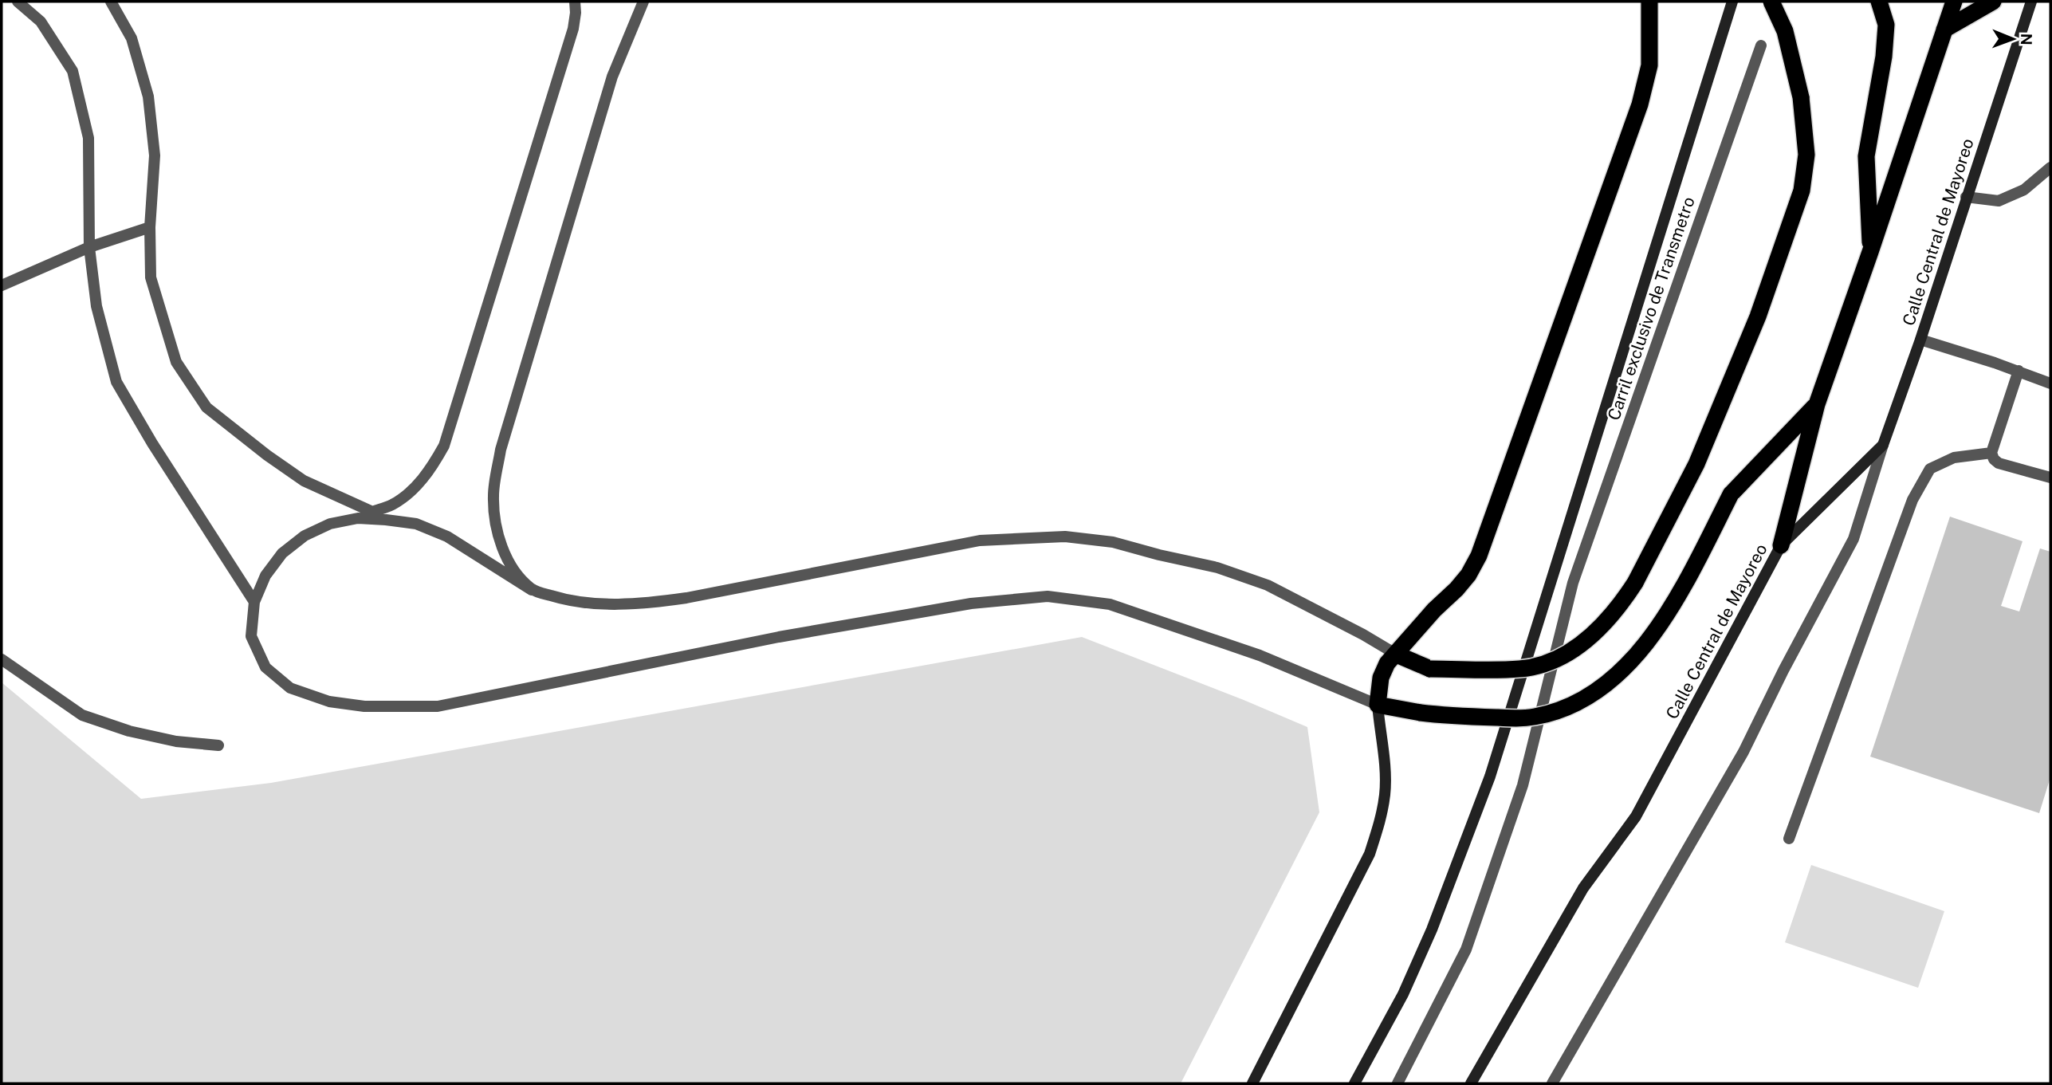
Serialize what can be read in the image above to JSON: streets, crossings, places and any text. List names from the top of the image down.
{
  "streets": {
    "main road": ["Calle Central de Mayoreo"],
    "street": ["Carril exclusivo de Transmetro"]
  },
  "north": "right"
}
